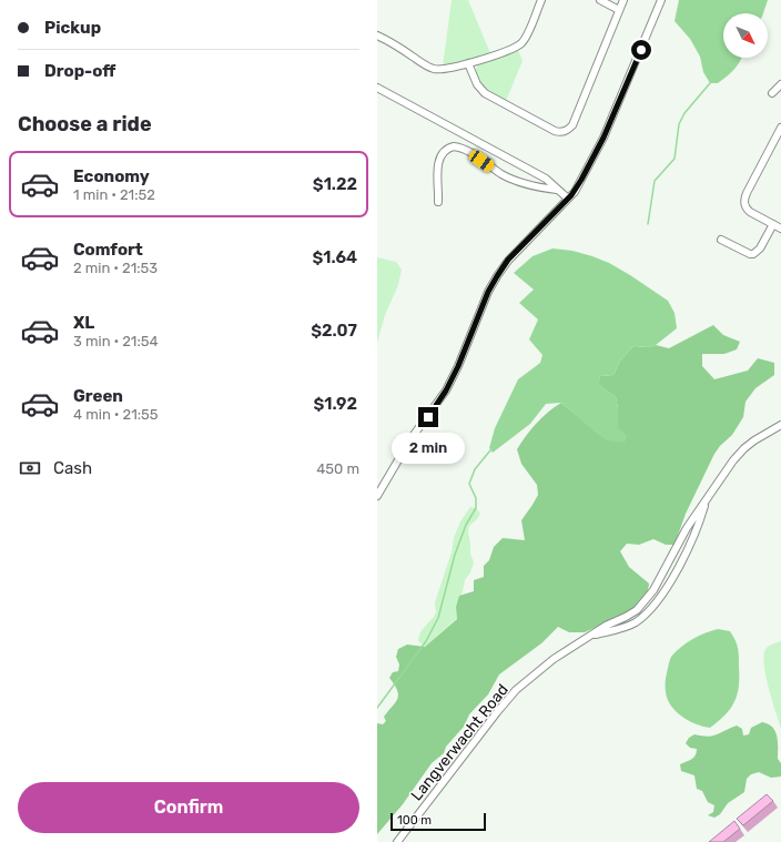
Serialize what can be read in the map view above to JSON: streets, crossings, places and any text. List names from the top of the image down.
{
  "streets": {
    "street": ["Langverwacht Road"]
  },
  "scale_bar": "100 m",
  "north": "bottom right",
  "page": {
    "banner": ["Pickup", "Drop-off"],
    "heading": "Choose a ride",
    "list": [
      {
        "name": "Economy",
        "note": "1 min · 21:52",
        "value": "$1.22"
      },
      {
        "name": "Comfort",
        "note": "2 min · 21:53",
        "value": "$1.64"
      },
      {
        "name": "XL",
        "note": "3 min · 21:54",
        "value": "$2.07"
      },
      {
        "name": "Green",
        "note": "4 min · 21:55",
        "value": "$1.92"
      }
    ],
    "bubble": "2 min",
    "pay": ["Cash", "450 m"],
    "buttons": "Confirm",
    "scale": "100 m"
  }
}
